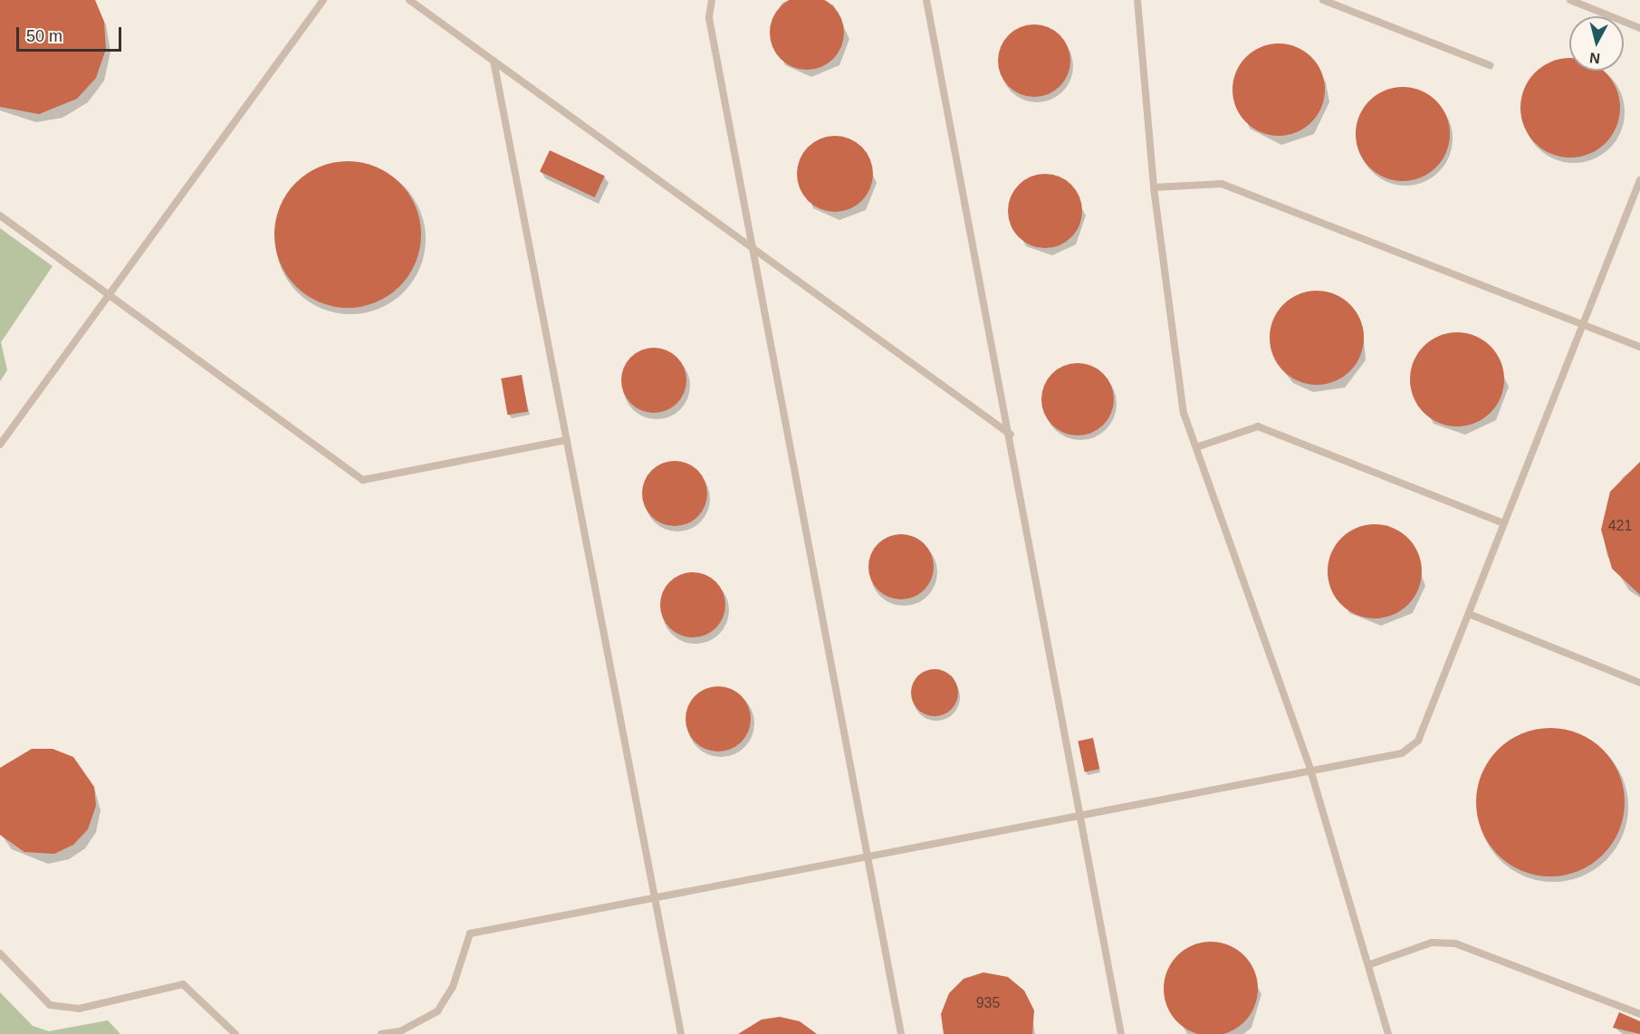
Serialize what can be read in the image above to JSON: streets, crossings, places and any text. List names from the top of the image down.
{
  "house_numbers": ["421", "935"],
  "scale_bar": "50 m",
  "north": "bottom"
}
